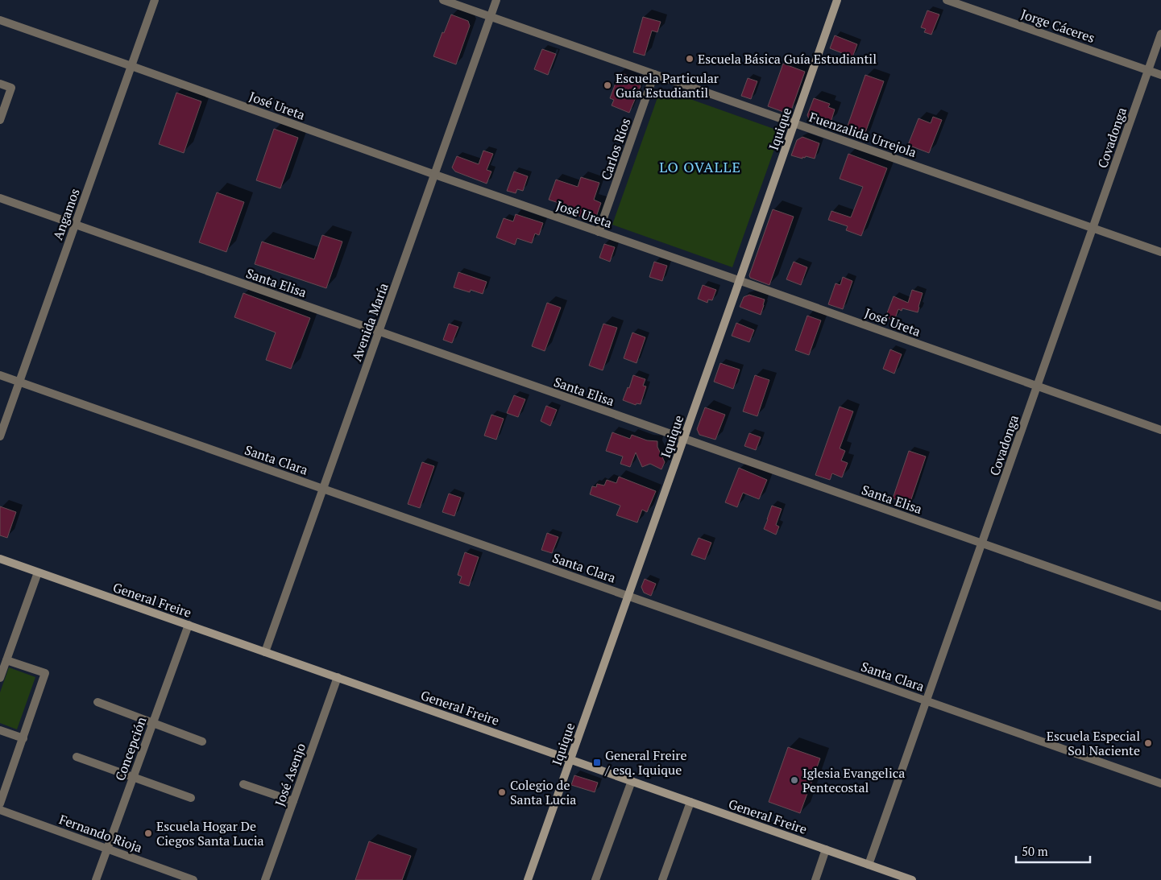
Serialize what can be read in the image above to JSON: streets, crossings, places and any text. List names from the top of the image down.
{
  "streets": {
    "street": [
      "Jorge Cáceres",
      "José Ureta",
      "Iquique",
      "Fuenzalida Urrejola",
      "Covadonga",
      "Carlos Ríos",
      "Angamos",
      "Santa Elisa",
      "Avenida María",
      "Santa Clara",
      "General Freire",
      "Concepción",
      "José Asenjo",
      "Fernando Rioja"
    ]
  },
  "crossings": [
    ["Jorge Cáceres", "Covadonga"],
    ["José Ureta", "Iquique"],
    ["José Ureta", "Covadonga"],
    ["José Ureta", "Carlos Ríos"],
    ["José Ureta", "Angamos"],
    ["José Ureta", "Avenida María"],
    ["Iquique", "Fuenzalida Urrejola"],
    ["Iquique", "Santa Elisa"],
    ["Iquique", "Santa Clara"],
    ["Iquique", "General Freire"],
    ["Fuenzalida Urrejola", "Covadonga"],
    ["Fuenzalida Urrejola", "Carlos Ríos"],
    ["Fuenzalida Urrejola", "Avenida María"],
    ["Covadonga", "Santa Elisa"],
    ["Covadonga", "Santa Clara"],
    ["Covadonga", "General Freire"],
    ["Angamos", "Santa Elisa"],
    ["Angamos", "Santa Clara"],
    ["Santa Elisa", "Avenida María"],
    ["Avenida María", "Santa Clara"],
    ["Avenida María", "General Freire"],
    ["General Freire", "Concepción"],
    ["General Freire", "José Asenjo"],
    ["Concepción", "Fernando Rioja"]
  ],
  "districts": ["LO OVALLE"],
  "places": {
    "other": [
      "Escuela Básica Guía Estudiantil",
      "Escuela Particular Guía Estudiantil",
      "Escuela Especial Sol Naciente",
      "Iglesia Evangelica Pentecostal",
      "Colegio de Santa Lucia",
      "Escuela Hogar De Ciegos Santa Lucia"
    ],
    "transit": ["General Freire / esq. Iquique"]
  },
  "scale_bar": "50 m"
}
